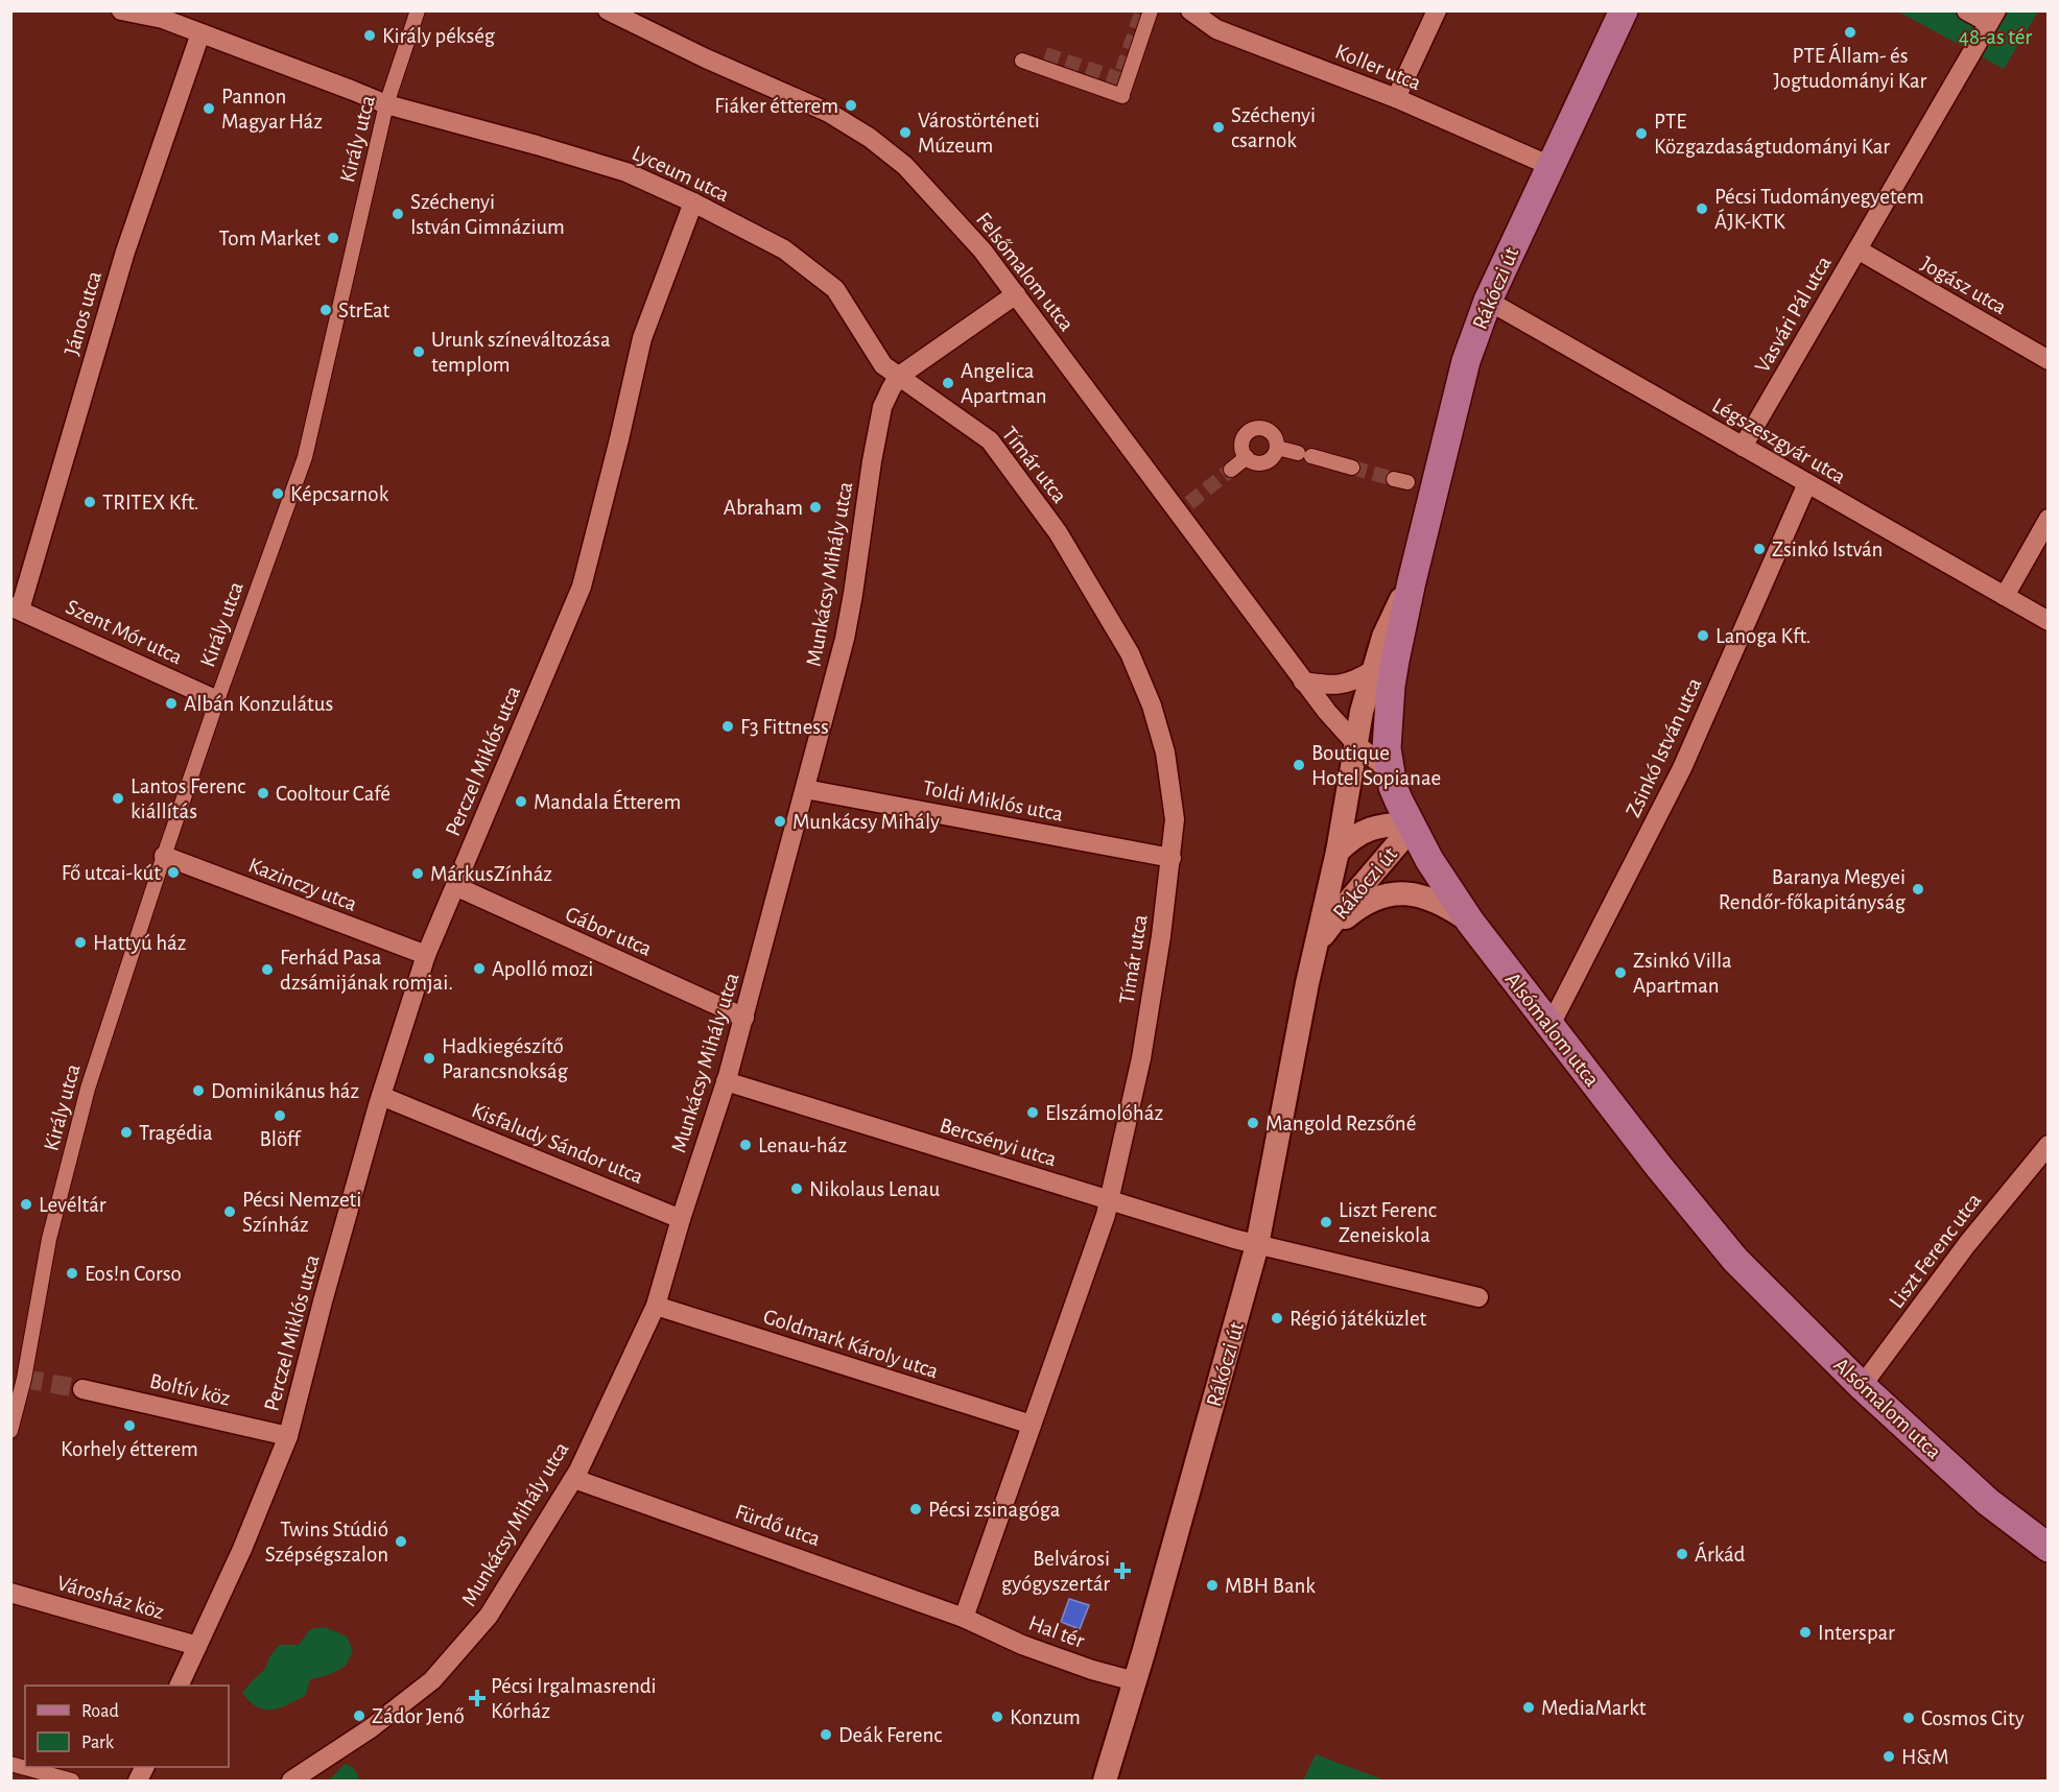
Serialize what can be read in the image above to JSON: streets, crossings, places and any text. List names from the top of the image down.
{
  "streets": {
    "main road": ["Rákóczi út", "Alsómalom utca"],
    "street": [
      "Koller utca",
      "Király utca",
      "Lyceum utca",
      "Felsőmalom utca",
      "Jogász utca",
      "János utca",
      "Vasvári Pál utca",
      "Légszeszgyár utca",
      "Tímár utca",
      "Munkácsy Mihály utca",
      "Szent Mór utca",
      "Zsinkó István utca",
      "Perczel Miklós utca",
      "Toldi Miklós utca",
      "Kazinczy utca",
      "Gábor utca",
      "Bercsényi utca",
      "Kisfaludy Sándor utca",
      "Liszt Ferenc utca",
      "Goldmark Károly utca",
      "Boltív köz",
      "Fürdő utca",
      "Városház köz",
      "Hal tér"
    ]
  },
  "crossings": [
    ["Koller utca", "Rákóczi út"],
    ["Király utca", "Lyceum utca"],
    ["Király utca", "Szent Mór utca"],
    ["Király utca", "Kazinczy utca"],
    ["Lyceum utca", "János utca"],
    ["Lyceum utca", "Tímár utca"],
    ["Lyceum utca", "Munkácsy Mihály utca"],
    ["Lyceum utca", "Perczel Miklós utca"],
    ["Felsőmalom utca", "Rákóczi út"],
    ["Felsőmalom utca", "Munkácsy Mihály utca"],
    ["Jogász utca", "Vasvári Pál utca"],
    ["Rákóczi út", "Légszeszgyár utca"],
    ["Rákóczi út", "Alsómalom utca"],
    ["Rákóczi út", "Bercsényi utca"],
    ["Rákóczi út", "Hal tér"],
    ["János utca", "Szent Mór utca"],
    ["Vasvári Pál utca", "Légszeszgyár utca"],
    ["Légszeszgyár utca", "Zsinkó István utca"],
    ["Tímár utca", "Munkácsy Mihály utca"],
    ["Tímár utca", "Toldi Miklós utca"],
    ["Tímár utca", "Bercsényi utca"],
    ["Tímár utca", "Goldmark Károly utca"],
    ["Tímár utca", "Fürdő utca"],
    ["Tímár utca", "Hal tér"],
    ["Munkácsy Mihály utca", "Toldi Miklós utca"],
    ["Munkácsy Mihály utca", "Gábor utca"],
    ["Munkácsy Mihály utca", "Bercsényi utca"],
    ["Munkácsy Mihály utca", "Kisfaludy Sándor utca"],
    ["Munkácsy Mihály utca", "Goldmark Károly utca"],
    ["Munkácsy Mihály utca", "Fürdő utca"],
    ["Zsinkó István utca", "Alsómalom utca"],
    ["Perczel Miklós utca", "Kazinczy utca"],
    ["Perczel Miklós utca", "Gábor utca"],
    ["Perczel Miklós utca", "Kisfaludy Sándor utca"],
    ["Perczel Miklós utca", "Boltív köz"],
    ["Perczel Miklós utca", "Városház köz"],
    ["Alsómalom utca", "Liszt Ferenc utca"],
    ["Fürdő utca", "Hal tér"]
  ],
  "parks": ["48-as tér"],
  "places": {
    "other": [
      "PTE Állam- és Jogtudományi Kar",
      "Király pékség",
      "Fiáker étterem",
      "Pannon Magyar Ház",
      "Széchenyi csarnok",
      "Várostörténeti Múzeum",
      "PTE Közgazdaságtudományi Kar",
      "Pécsi Tudományegyetem ÁJK-KTK",
      "Széchenyi István Gimnázium",
      "Tom Market",
      "StrEat",
      "Urunk színeváltozása templom",
      "Angelica Apartman",
      "Képcsarnok",
      "TRITEX Kft.",
      "Abraham",
      "Zsinkó István",
      "Lanoga Kft.",
      "Albán Konzulátus",
      "F3 Fittness",
      "Boutique Hotel Sopianae",
      "Cooltour Café",
      "Lantos Ferenc kiállítás",
      "Mandala Étterem",
      "Munkácsy Mihály",
      "Fő utcai-kút",
      "MárkusZínház",
      "Baranya Megyei Rendőr-főkapitányság",
      "Hattyú ház",
      "Apolló mozi",
      "Ferhád Pasa dzsámijának romjai.",
      "Zsinkó Villa Apartman",
      "Hadkiegészítő Parancsnokság",
      "Dominikánus ház",
      "Elszámolóház",
      "Blöff",
      "Mangold Rezsőné",
      "Tragédia",
      "Lenau-ház",
      "Nikolaus Lenau",
      "Levéltár",
      "Pécsi Nemzeti Színház",
      "Liszt Ferenc Zeneiskola",
      "Eos!n Corso",
      "Régió játéküzlet",
      "Korhely étterem",
      "Pécsi zsinagóga",
      "Twins Stúdió Szépségszalon",
      "Árkád",
      "MBH Bank",
      "Interspar",
      "MediaMarkt",
      "Zádor Jenő",
      "Konzum",
      "Cosmos City",
      "Deák Ferenc",
      "H&M"
    ],
    "health": ["Belvárosi gyógyszertár", "Pécsi Irgalmasrendi Kórház"]
  },
  "legend": ["Road", "Park"]
}
